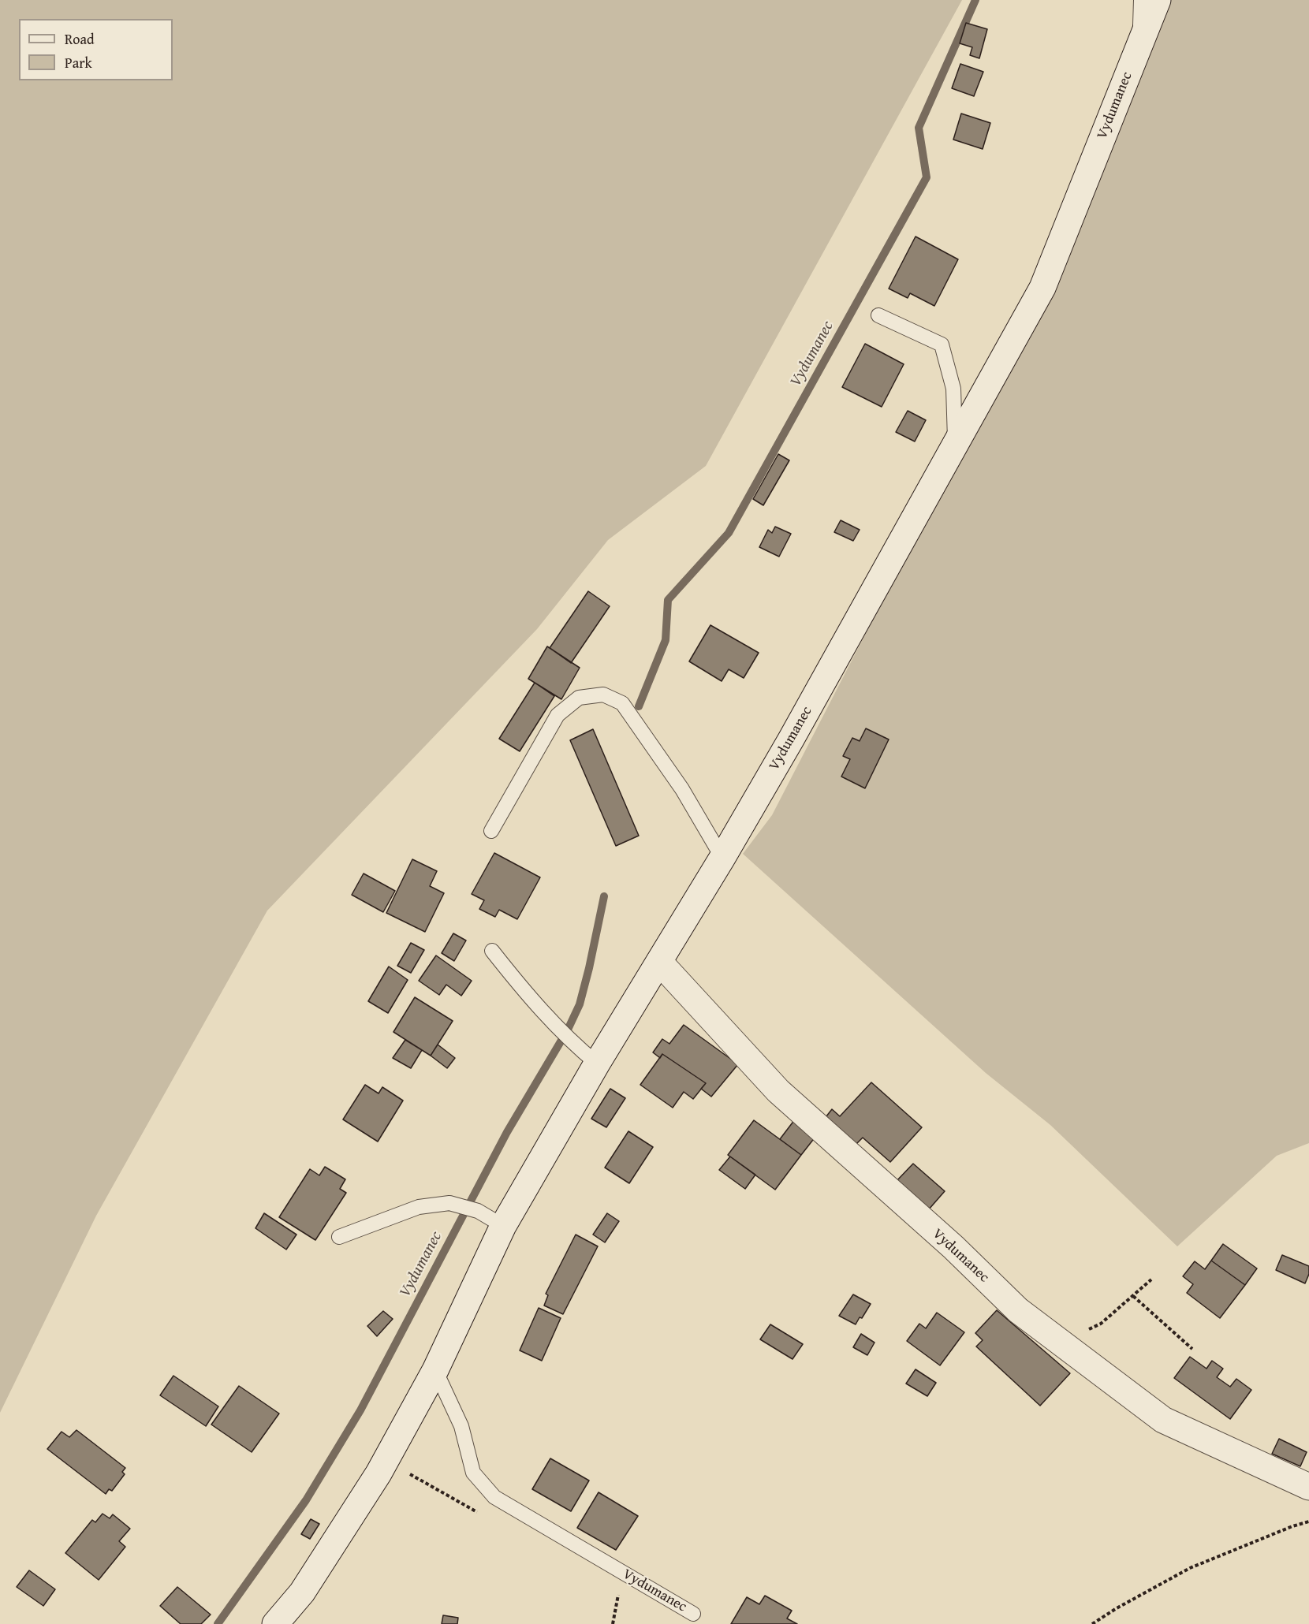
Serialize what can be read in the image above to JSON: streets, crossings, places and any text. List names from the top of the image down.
{
  "streets": {
    "main road": ["Vydumanec"]
  },
  "water": ["Vydumanec"],
  "legend": ["Road", "Park"]
}
